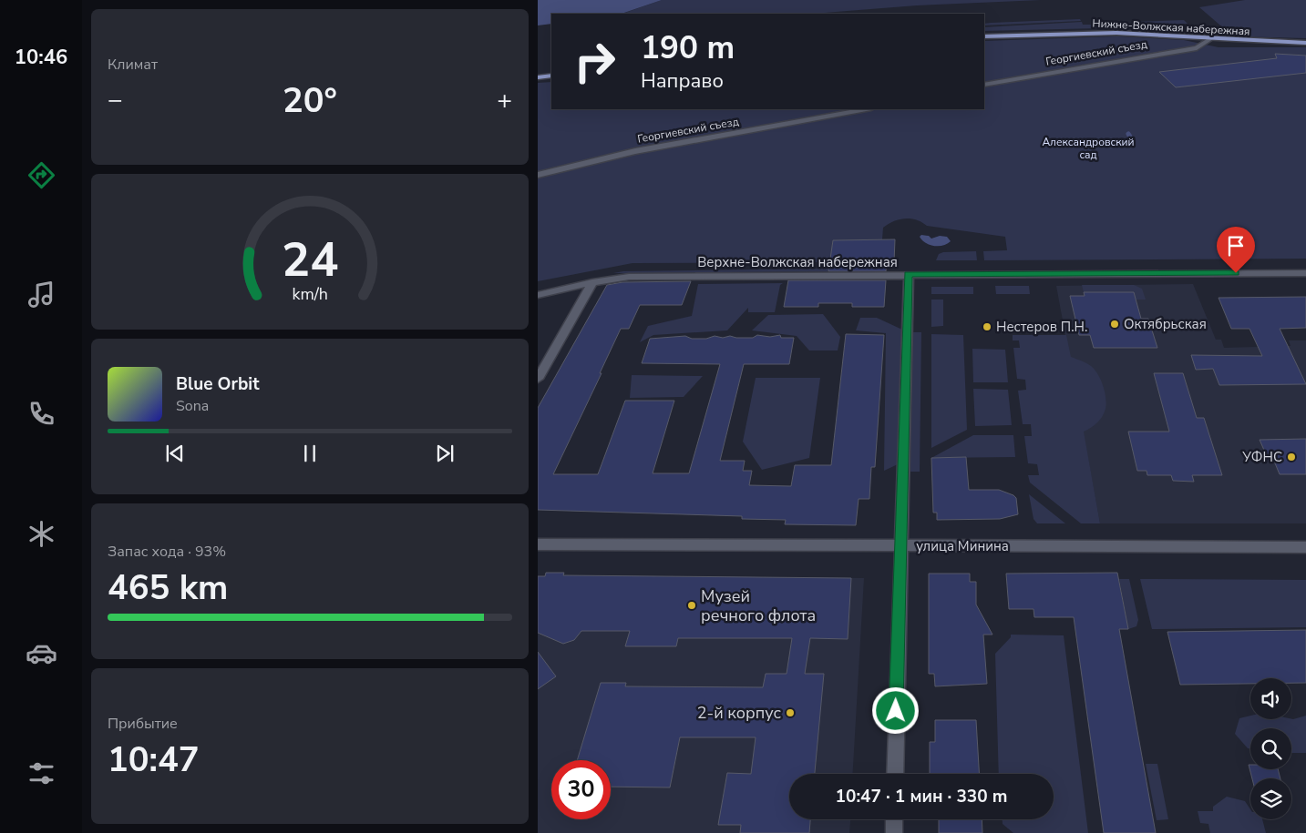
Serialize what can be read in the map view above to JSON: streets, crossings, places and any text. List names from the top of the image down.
{
  "streets": {
    "main road": ["Нижне-Волжская набережная"],
    "street": ["Георгиевский съезд", "Верхне-Волжская набережная", "улица Минина"]
  },
  "crossings": [
    ["Нижне-Волжская набережная", "Георгиевский съезд"]
  ],
  "parks": ["Александровский сад"],
  "places": [
    "Октябрьская",
    "Нестеров П.Н.",
    "УФНС",
    "Музей речного флота",
    "2-й корпус"
  ],
  "page": {
    "tabs": "10:46",
    "tile": [
      "Климат",
      ["Запас хода · 93%", "465 km"],
      ["Прибытие", "10:47"]
    ],
    "turn": ["190 m", "Направо"],
    "heat": ["−", "20°", "+"],
    "song": ["Blue Orbit", "Sona"],
    "limit": "30",
    "trip": "10:47 · 1 мин · 330 m",
    "gauge": ["24", "km/h"]
  }
}
